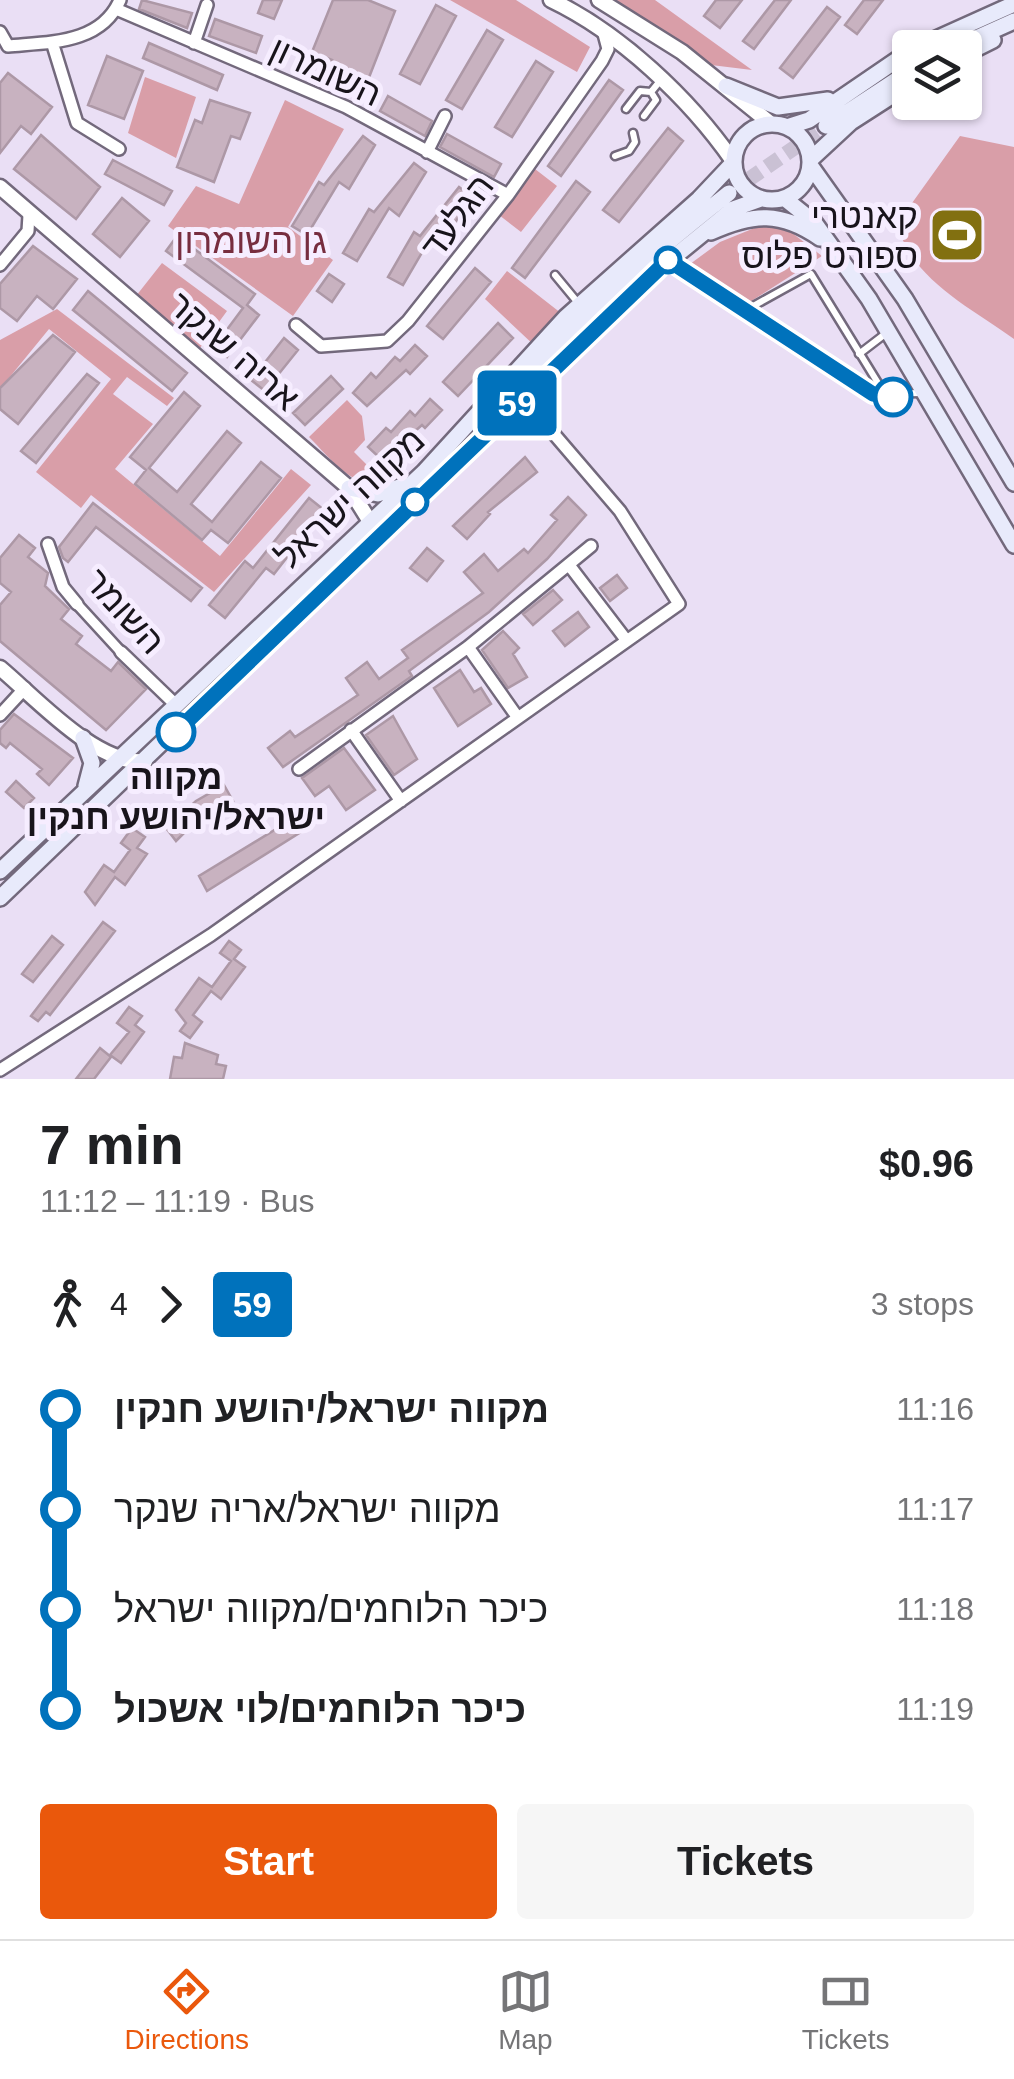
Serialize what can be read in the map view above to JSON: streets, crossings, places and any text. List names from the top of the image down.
{
  "streets": {
    "main road": ["מקווה ישראל"],
    "street": [
      "השומרון",
      "הגלעד",
      "אריה שנקר",
      "השומר"
    ]
  },
  "crossings": [
    ["השומרון", "הגלעד"],
    ["אריה שנקר", "מקווה ישראל"],
    ["מקווה ישראל", "השומר"]
  ],
  "parks": ["גן השומרון"],
  "places": {
    "sports": ["קאנטרי ספורט פלוס"],
    "other": ["מקווה ישראל/יהושע חנקין"]
  },
  "lines": ["bus line 59"],
  "page": {
    "on_map": "59",
    "heading": ["7 min", "11:12 – 11:19 · Bus", "$0.96"],
    "legs": ["4", "59", "3 stops"],
    "list": [
      {
        "name": "מקווה ישראל/יהושע חנקין",
        "value": "11:16"
      },
      {
        "name": "מקווה ישראל/אריה שנקר",
        "value": "11:17"
      },
      {
        "name": "כיכר הלוחמים/מקווה ישראל",
        "value": "11:18"
      },
      {
        "name": "כיכר הלוחמים/לוי אשכול",
        "value": "11:19"
      }
    ],
    "buttons": ["Start", "Tickets"],
    "tabs": ["Directions", "Map", "Tickets"]
  }
}
